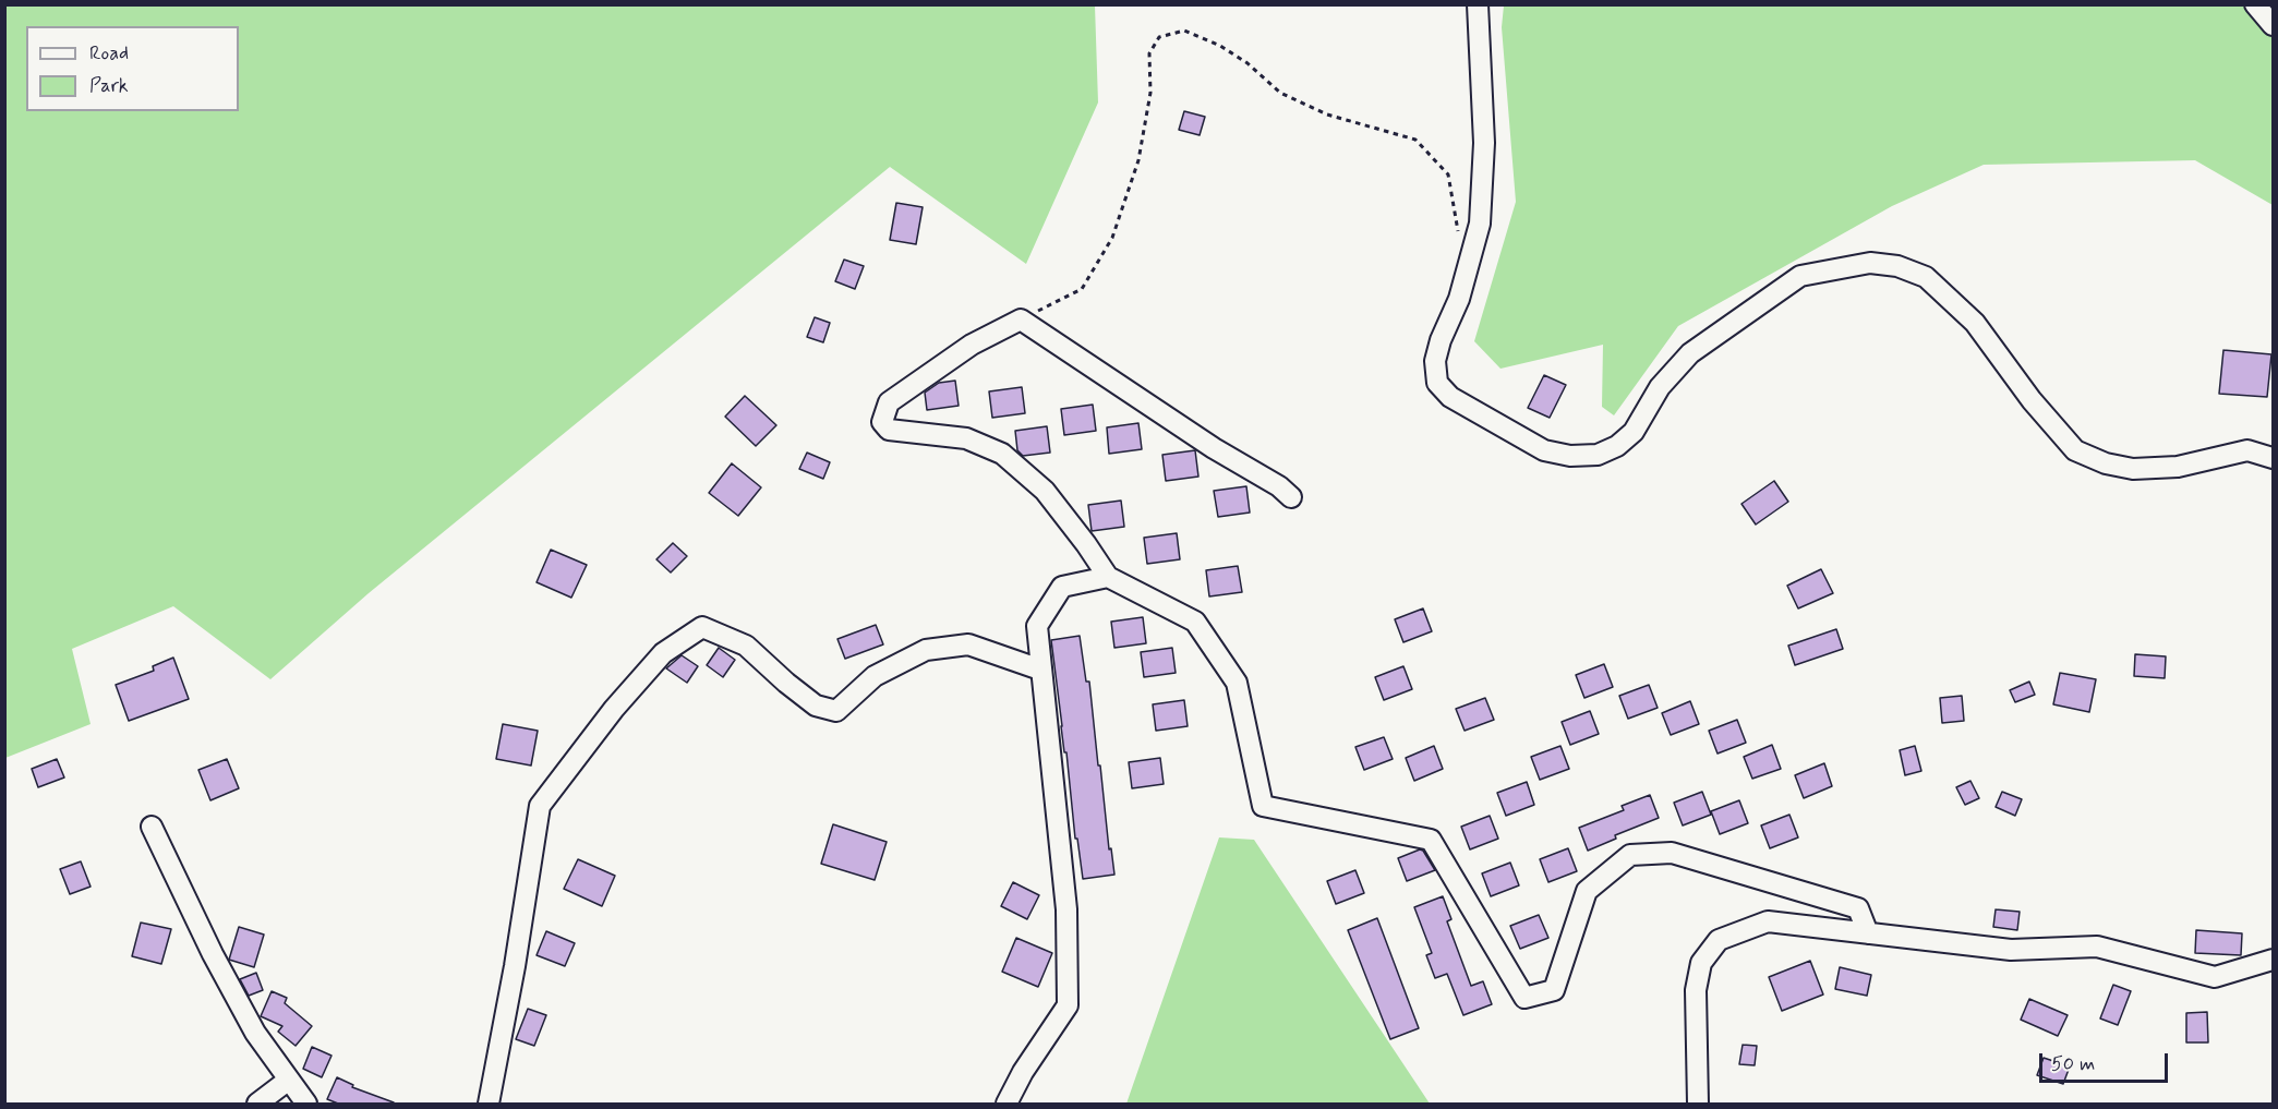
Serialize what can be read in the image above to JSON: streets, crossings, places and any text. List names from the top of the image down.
{
  "legend": ["Road", "Park"],
  "scale_bar": "50 m"
}
